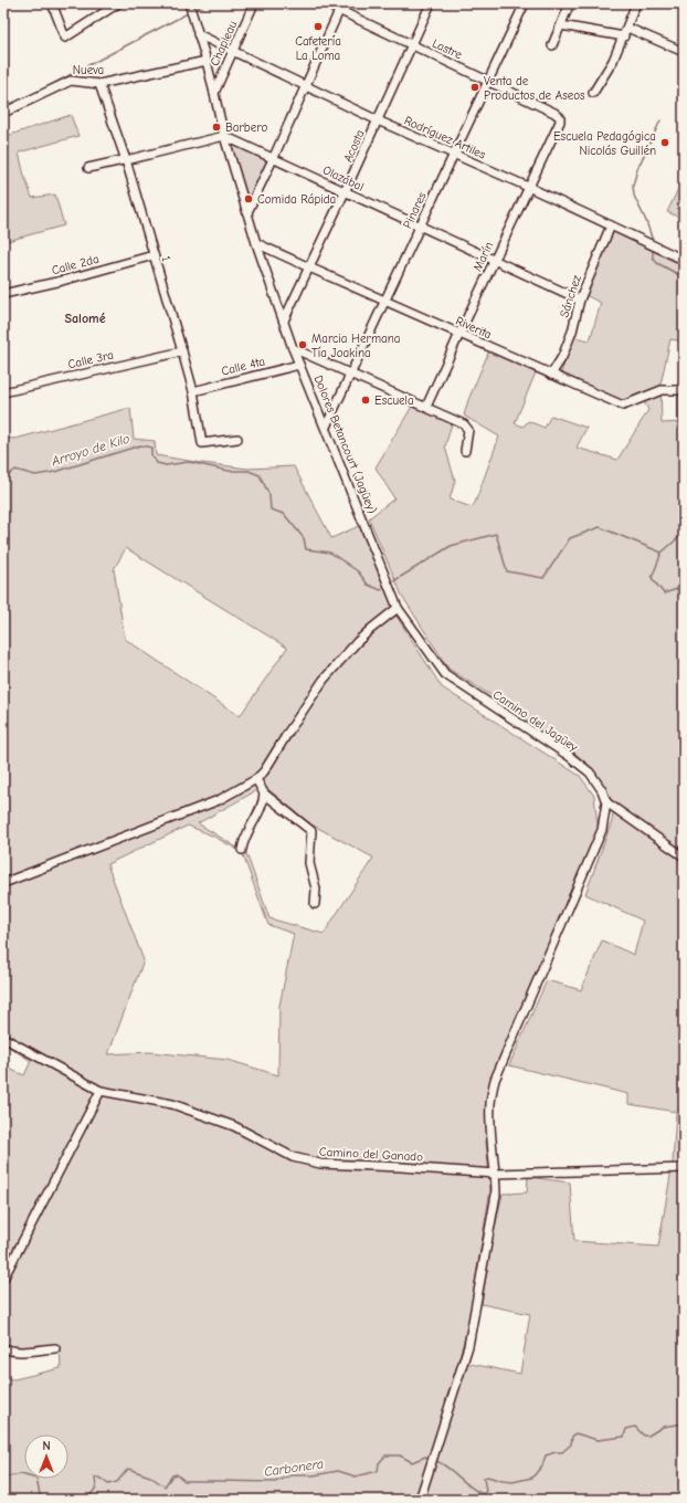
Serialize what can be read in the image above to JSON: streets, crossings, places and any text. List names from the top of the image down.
{
  "streets": {
    "street": [
      "Chapleau",
      "Lastre",
      "Nueva",
      "Rodríguez Artiles",
      "Acosta",
      "Olazábal",
      "Pinares",
      "Marín",
      "1",
      "Calle 2da",
      "Sánchez",
      "Riverita",
      "Calle 3ra",
      "Calle 4ta",
      "Dolores Betancourt (Jagüey)",
      "Camino del Jagüey",
      "Camino del Ganado"
    ]
  },
  "crossings": [
    ["Chapleau", "Rodríguez Artiles"],
    ["Chapleau", "Dolores Betancourt (Jagüey)"],
    ["Lastre", "Acosta"],
    ["Lastre", "Pinares"],
    ["Lastre", "Marín"],
    ["Nueva", "1"],
    ["Nueva", "Dolores Betancourt (Jagüey)"],
    ["Rodríguez Artiles", "Acosta"],
    ["Rodríguez Artiles", "Pinares"],
    ["Rodríguez Artiles", "Marín"],
    ["Rodríguez Artiles", "Sánchez"],
    ["Rodríguez Artiles", "Dolores Betancourt (Jagüey)"],
    ["Acosta", "Olazábal"],
    ["Acosta", "Riverita"],
    ["Acosta", "Dolores Betancourt (Jagüey)"],
    ["Olazábal", "Pinares"],
    ["Olazábal", "Marín"],
    ["Olazábal", "Sánchez"],
    ["Olazábal", "Dolores Betancourt (Jagüey)"],
    ["Pinares", "Riverita"],
    ["Pinares", "Dolores Betancourt (Jagüey)"],
    ["Marín", "Riverita"],
    ["1", "Calle 2da"],
    ["1", "Calle 3ra"],
    ["1", "Calle 4ta"],
    ["Sánchez", "Riverita"],
    ["Riverita", "Dolores Betancourt (Jagüey)"],
    ["Calle 4ta", "Dolores Betancourt (Jagüey)"],
    ["Dolores Betancourt (Jagüey)", "Camino del Jagüey"]
  ],
  "districts": ["Salomé"],
  "water": ["Arroyo de Kilo", "Carbonera"],
  "places": [
    "Cafetería La Loma",
    "Venta de Productos de Aseos",
    "Barbero",
    "Escuela Pedagógica Nicolás Guillén",
    "Comida Rápida",
    "Marcia Hermana Tía Joakina",
    "Escuela"
  ],
  "north": "top"
}
